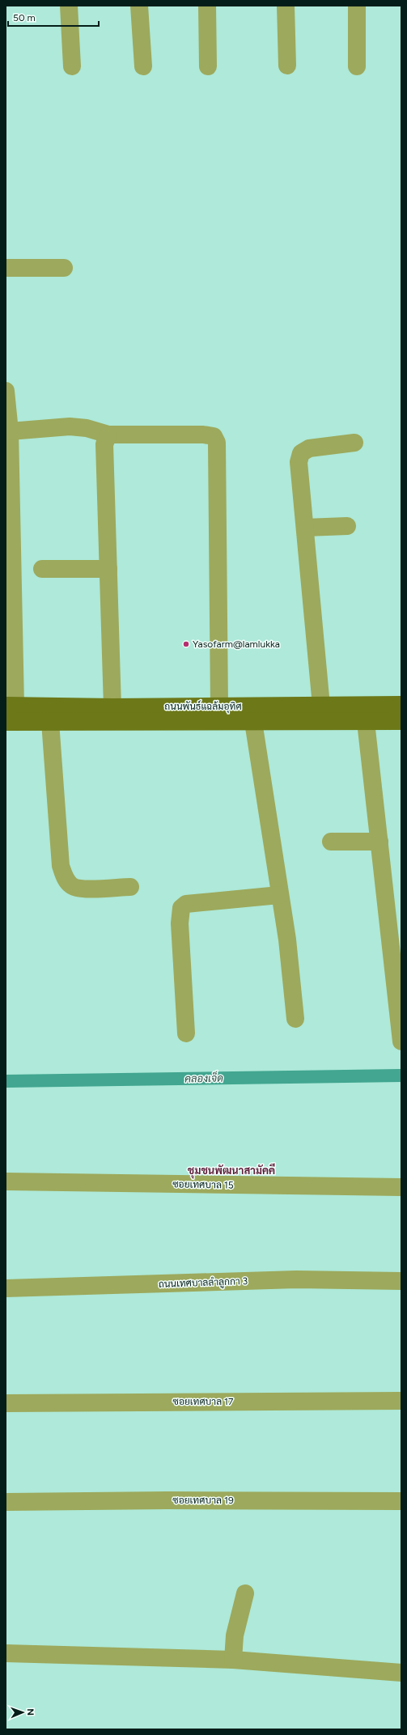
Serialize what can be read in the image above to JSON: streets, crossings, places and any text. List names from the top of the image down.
{
  "streets": {
    "main road": ["ถนนพันธ์แฉล้มอุทิศ"],
    "street": [
      "ซอยเทศบาล 15",
      "ถนนเทศบาลลำลูกกา 3",
      "ซอยเทศบาล 17",
      "ซอยเทศบาล 19"
    ]
  },
  "districts": ["ชุมชนพัฒนาสามัคคี"],
  "water": ["คลองเจ็ด"],
  "places": ["Yasofarm@lamlukka"],
  "scale_bar": "50 m",
  "north": "right"
}
